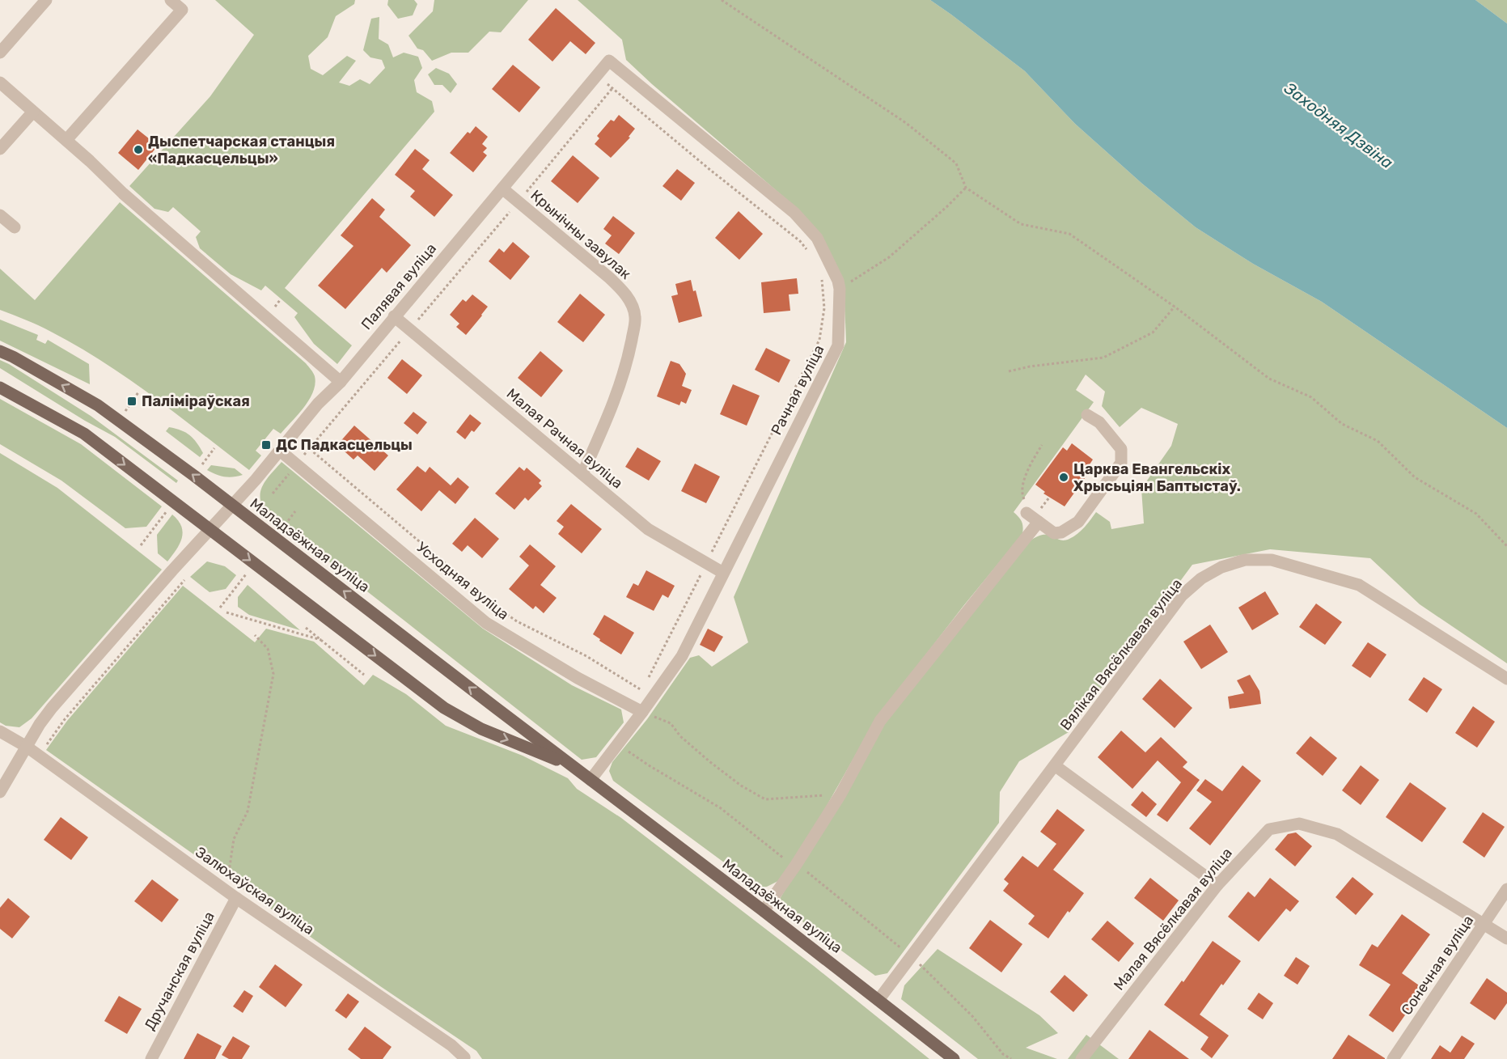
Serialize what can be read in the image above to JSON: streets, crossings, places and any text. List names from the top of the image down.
{
  "streets": {
    "main road": ["Маладзёжная вуліца"],
    "street": [
      "Крынічны завулак",
      "Палявая вуліца",
      "Рачная вуліца",
      "Малая Рачная вуліца",
      "Усходняя вуліца",
      "Вялікая Вясёлкавая вуліца",
      "Залюхаўская вуліца",
      "Малая Вясёлкавая вуліца",
      "Сонечная вуліца",
      "Дручанская вуліца"
    ]
  },
  "crossings": [
    ["Крынічны завулак", "Палявая вуліца"],
    ["Крынічны завулак", "Малая Рачная вуліца"],
    ["Палявая вуліца", "Рачная вуліца"],
    ["Палявая вуліца", "Малая Рачная вуліца"],
    ["Палявая вуліца", "Маладзёжная вуліца"],
    ["Палявая вуліца", "Усходняя вуліца"],
    ["Палявая вуліца", "Залюхаўская вуліца"],
    ["Рачная вуліца", "Малая Рачная вуліца"],
    ["Рачная вуліца", "Маладзёжная вуліца"],
    ["Рачная вуліца", "Усходняя вуліца"],
    ["Маладзёжная вуліца", "Вялікая Вясёлкавая вуліца"],
    ["Залюхаўская вуліца", "Дручанская вуліца"],
    ["Малая Вясёлкавая вуліца", "Сонечная вуліца"]
  ],
  "water": ["Заходняя Дзвіна"],
  "places": {
    "other": ["Дыспетчарская станцыя «Падкасцельцы»", "Царква Евангельскіх Хрысьціян Баптыстаў."],
    "transit": ["Паліміраўская", "ДС Падкасцельцы"]
  }
}
